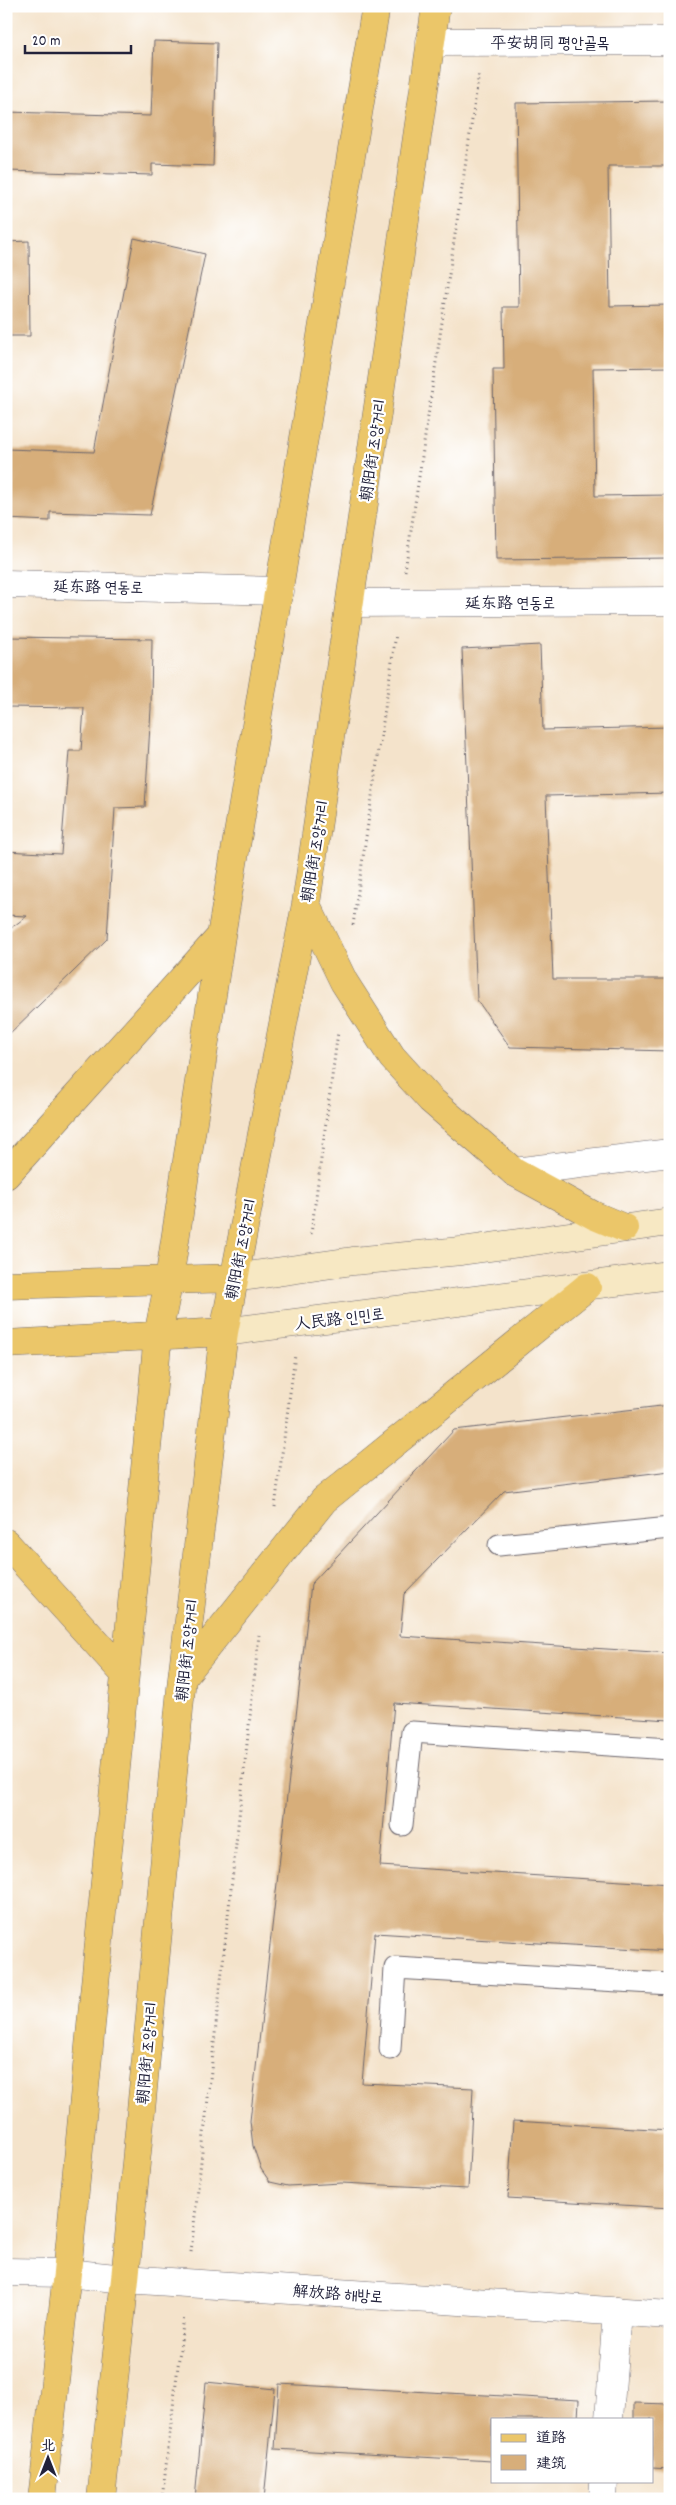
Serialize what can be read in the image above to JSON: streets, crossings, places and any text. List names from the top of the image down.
{
  "streets": {
    "main road": ["朝阳街 조양거리", "人民路 인민로"],
    "street": ["平安胡同 평안골목", "延东路 연동로", "解放路 해방로"]
  },
  "crossings": [
    ["平安胡同 평안골목", "朝阳街 조양거리"],
    ["朝阳街 조양거리", "延东路 연동로"],
    ["朝阳街 조양거리", "人民路 인민로"],
    ["朝阳街 조양거리", "解放路 해방로"]
  ],
  "legend": ["道路", "建筑"],
  "scale_bar": "20 m",
  "north": "top"
}
